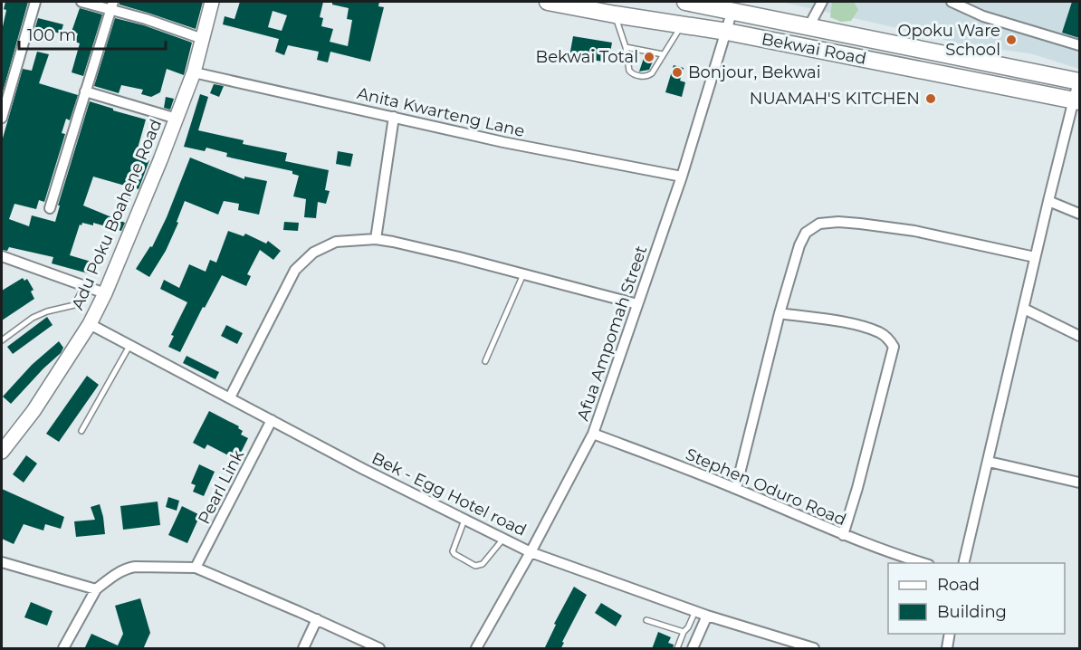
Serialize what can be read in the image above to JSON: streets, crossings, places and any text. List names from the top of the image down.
{
  "streets": {
    "highway": ["Bekwai Road"],
    "street": [
      "Anita Kwarteng Lane",
      "Adu Poku Boahene Road",
      "Afua Ampomah Street",
      "Pearl Link",
      "Stephen Oduro Road",
      "Bek - Egg Hotel road"
    ]
  },
  "crossings": [
    ["Bekwai Road", "Afua Ampomah Street"],
    ["Anita Kwarteng Lane", "Adu Poku Boahene Road"],
    ["Anita Kwarteng Lane", "Afua Ampomah Street"],
    ["Adu Poku Boahene Road", "Bek - Egg Hotel road"],
    ["Afua Ampomah Street", "Stephen Oduro Road"],
    ["Afua Ampomah Street", "Bek - Egg Hotel road"],
    ["Pearl Link", "Bek - Egg Hotel road"]
  ],
  "places": [
    "Opoku Ware School",
    "Bekwai Total",
    "Bonjour, Bekwai",
    "NUAMAH'S KITCHEN"
  ],
  "legend": ["Road", "Building"],
  "scale_bar": "100 m"
}
